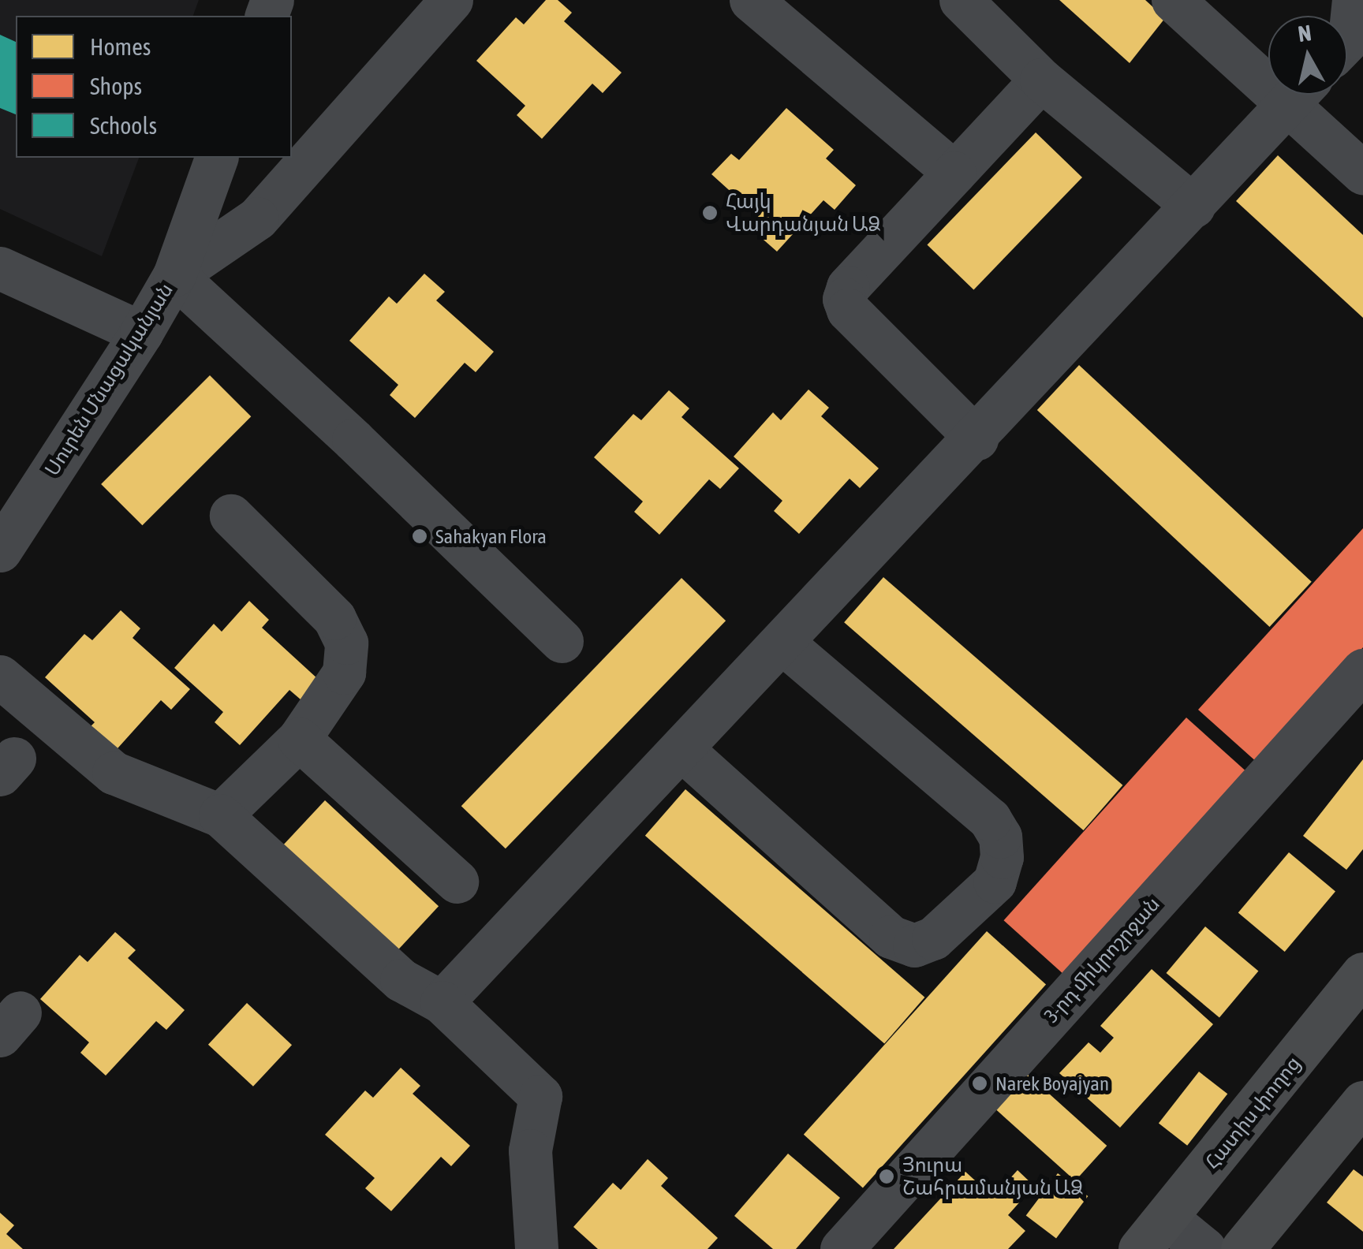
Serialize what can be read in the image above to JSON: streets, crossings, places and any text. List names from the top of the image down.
{
  "streets": {
    "main road": ["Հատիս փողոց"],
    "street": ["Սուրեն Մնացականյան", "3-րդ միկրոշրջան"]
  },
  "places": [
    "Հայկ Վարդանյան ԱՁ",
    "Sahakyan Flora",
    "Narek Boyajyan",
    "Յուրա Շահրամանյան ԱՁ"
  ],
  "legend": ["Homes", "Shops", "Schools"],
  "north": "top"
}
